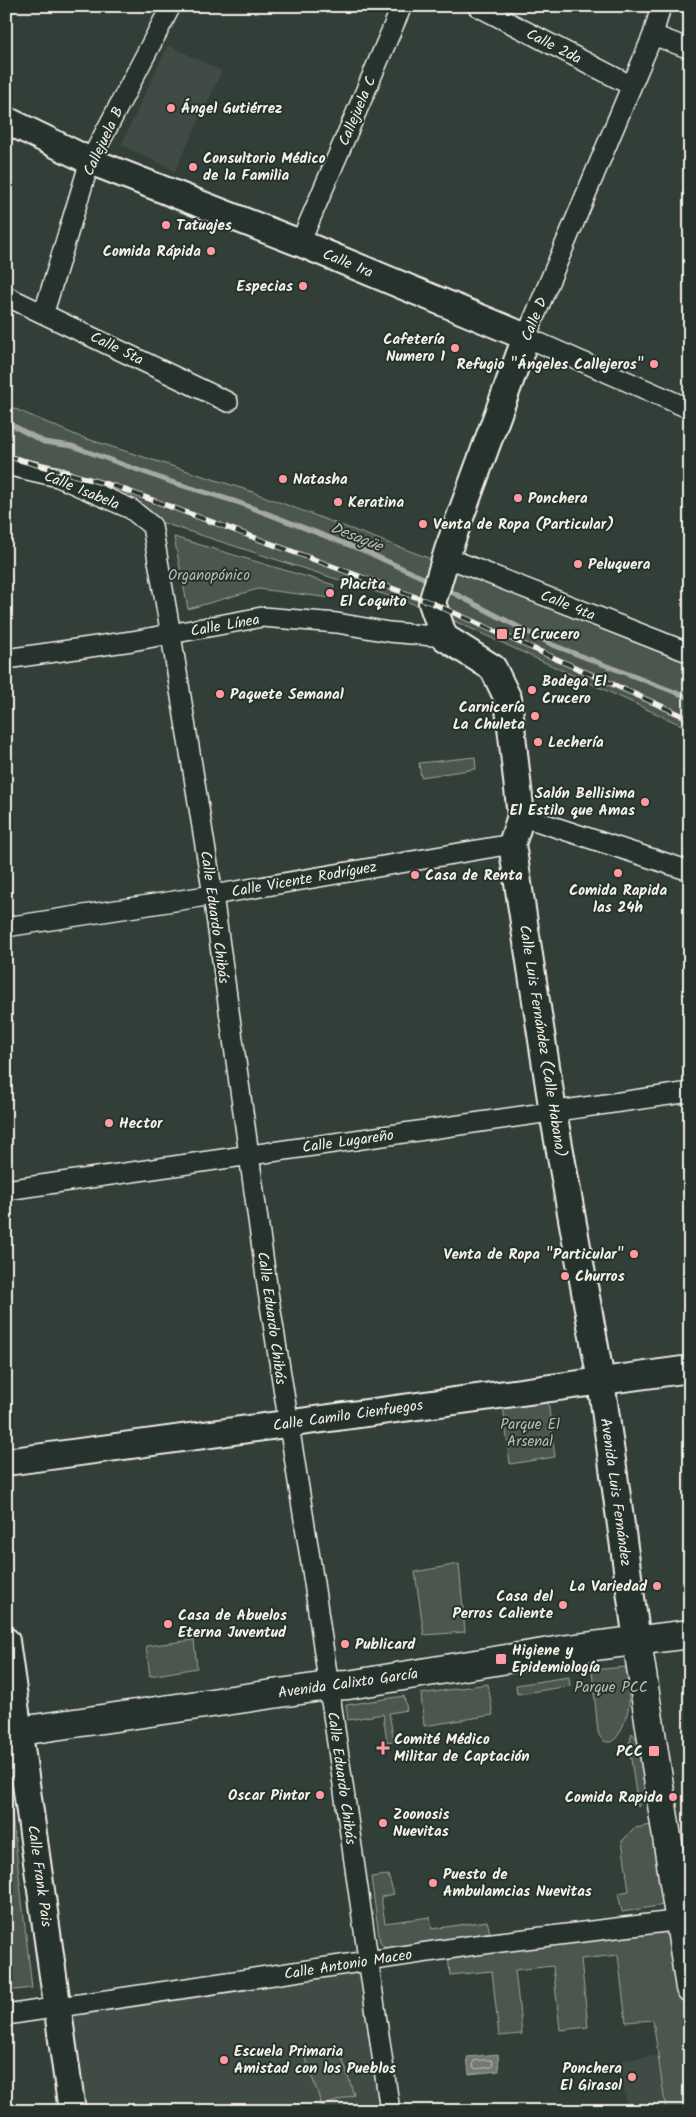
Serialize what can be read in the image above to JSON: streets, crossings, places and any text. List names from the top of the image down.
{
  "streets": {
    "main road": ["Avenida Luis Fernández", "Avenida Calixto García"],
    "street": [
      "Calle 2da",
      "Callejuela C",
      "Callejuela B",
      "Calle 1ra",
      "Calle D",
      "Calle 5ta",
      "Calle Isabela",
      "Calle 4ta",
      "Calle Línea",
      "Calle Vicente Rodríguez",
      "Calle Eduardo Chibás",
      "Calle Luis Fernández (Calle Habana)",
      "Calle Lugareño",
      "Calle Camilo Cienfuegos",
      "Calle Frank Pais",
      "Calle Antonio Maceo"
    ]
  },
  "crossings": [
    ["Calle 2da", "Calle D"],
    ["Callejuela C", "Calle 1ra"],
    ["Callejuela B", "Calle 1ra"],
    ["Callejuela B", "Calle 5ta"],
    ["Calle 1ra", "Calle D"],
    ["Calle D", "Calle 4ta"],
    ["Calle D", "Calle Línea"],
    ["Calle D", "Calle Luis Fernández (Calle Habana)"],
    ["Calle Isabela", "Calle Eduardo Chibás"],
    ["Calle Línea", "Calle Eduardo Chibás"],
    ["Calle Línea", "Calle Luis Fernández (Calle Habana)"],
    ["Calle Vicente Rodríguez", "Calle Eduardo Chibás"],
    ["Calle Vicente Rodríguez", "Calle Luis Fernández (Calle Habana)"],
    ["Calle Eduardo Chibás", "Calle Lugareño"],
    ["Calle Eduardo Chibás", "Calle Camilo Cienfuegos"],
    ["Calle Eduardo Chibás", "Avenida Calixto García"],
    ["Calle Eduardo Chibás", "Calle Antonio Maceo"],
    ["Calle Luis Fernández (Calle Habana)", "Calle Lugareño"],
    ["Calle Luis Fernández (Calle Habana)", "Calle Camilo Cienfuegos"],
    ["Calle Luis Fernández (Calle Habana)", "Avenida Luis Fernández"],
    ["Calle Camilo Cienfuegos", "Avenida Luis Fernández"],
    ["Avenida Luis Fernández", "Avenida Calixto García"],
    ["Avenida Luis Fernández", "Calle Antonio Maceo"],
    ["Avenida Calixto García", "Calle Frank Pais"],
    ["Calle Frank Pais", "Calle Antonio Maceo"]
  ],
  "water": ["Desagüe"],
  "parks": ["Organopónico", "Parque El Arsenal", "Parque PCC"],
  "places": {
    "other": [
      "Ángel Gutiérrez",
      "Consultorio Médico de la Familia",
      "Tatuajes",
      "Comida Rápida",
      "Especias",
      "Cafetería Numero 1",
      "Refugio \"Ángeles Callejeros\"",
      "Natasha",
      "Ponchera",
      "Keratina",
      "Venta de Ropa (Particular)",
      "Peluquera",
      "Placita El Coquito",
      "Bodega El Crucero",
      "Paquete Semanal",
      "Carnicería La Chuleta",
      "Lechería",
      "Salón Bellisima El Estilo que Amas",
      "Comida Rapida las 24h",
      "Casa de Renta",
      "Hector",
      "Venta de Ropa \"Particular\"",
      "Churros",
      "La Variedad",
      "Casa del Perros Caliente",
      "Casa de Abuelos Eterna Juventud",
      "Publicard",
      "Oscar Pintor",
      "Comida Rapida",
      "Zoonosis Nuevitas",
      "Puesto de Ambulamcias Nuevitas",
      "Escuela Primaria Amistad con los Pueblos",
      "Ponchera El Girasol"
    ],
    "transit": ["El Crucero", "Higiene y Epidemiología", "PCC"],
    "health": ["Comité Médico Militar de Captación"]
  }
}
